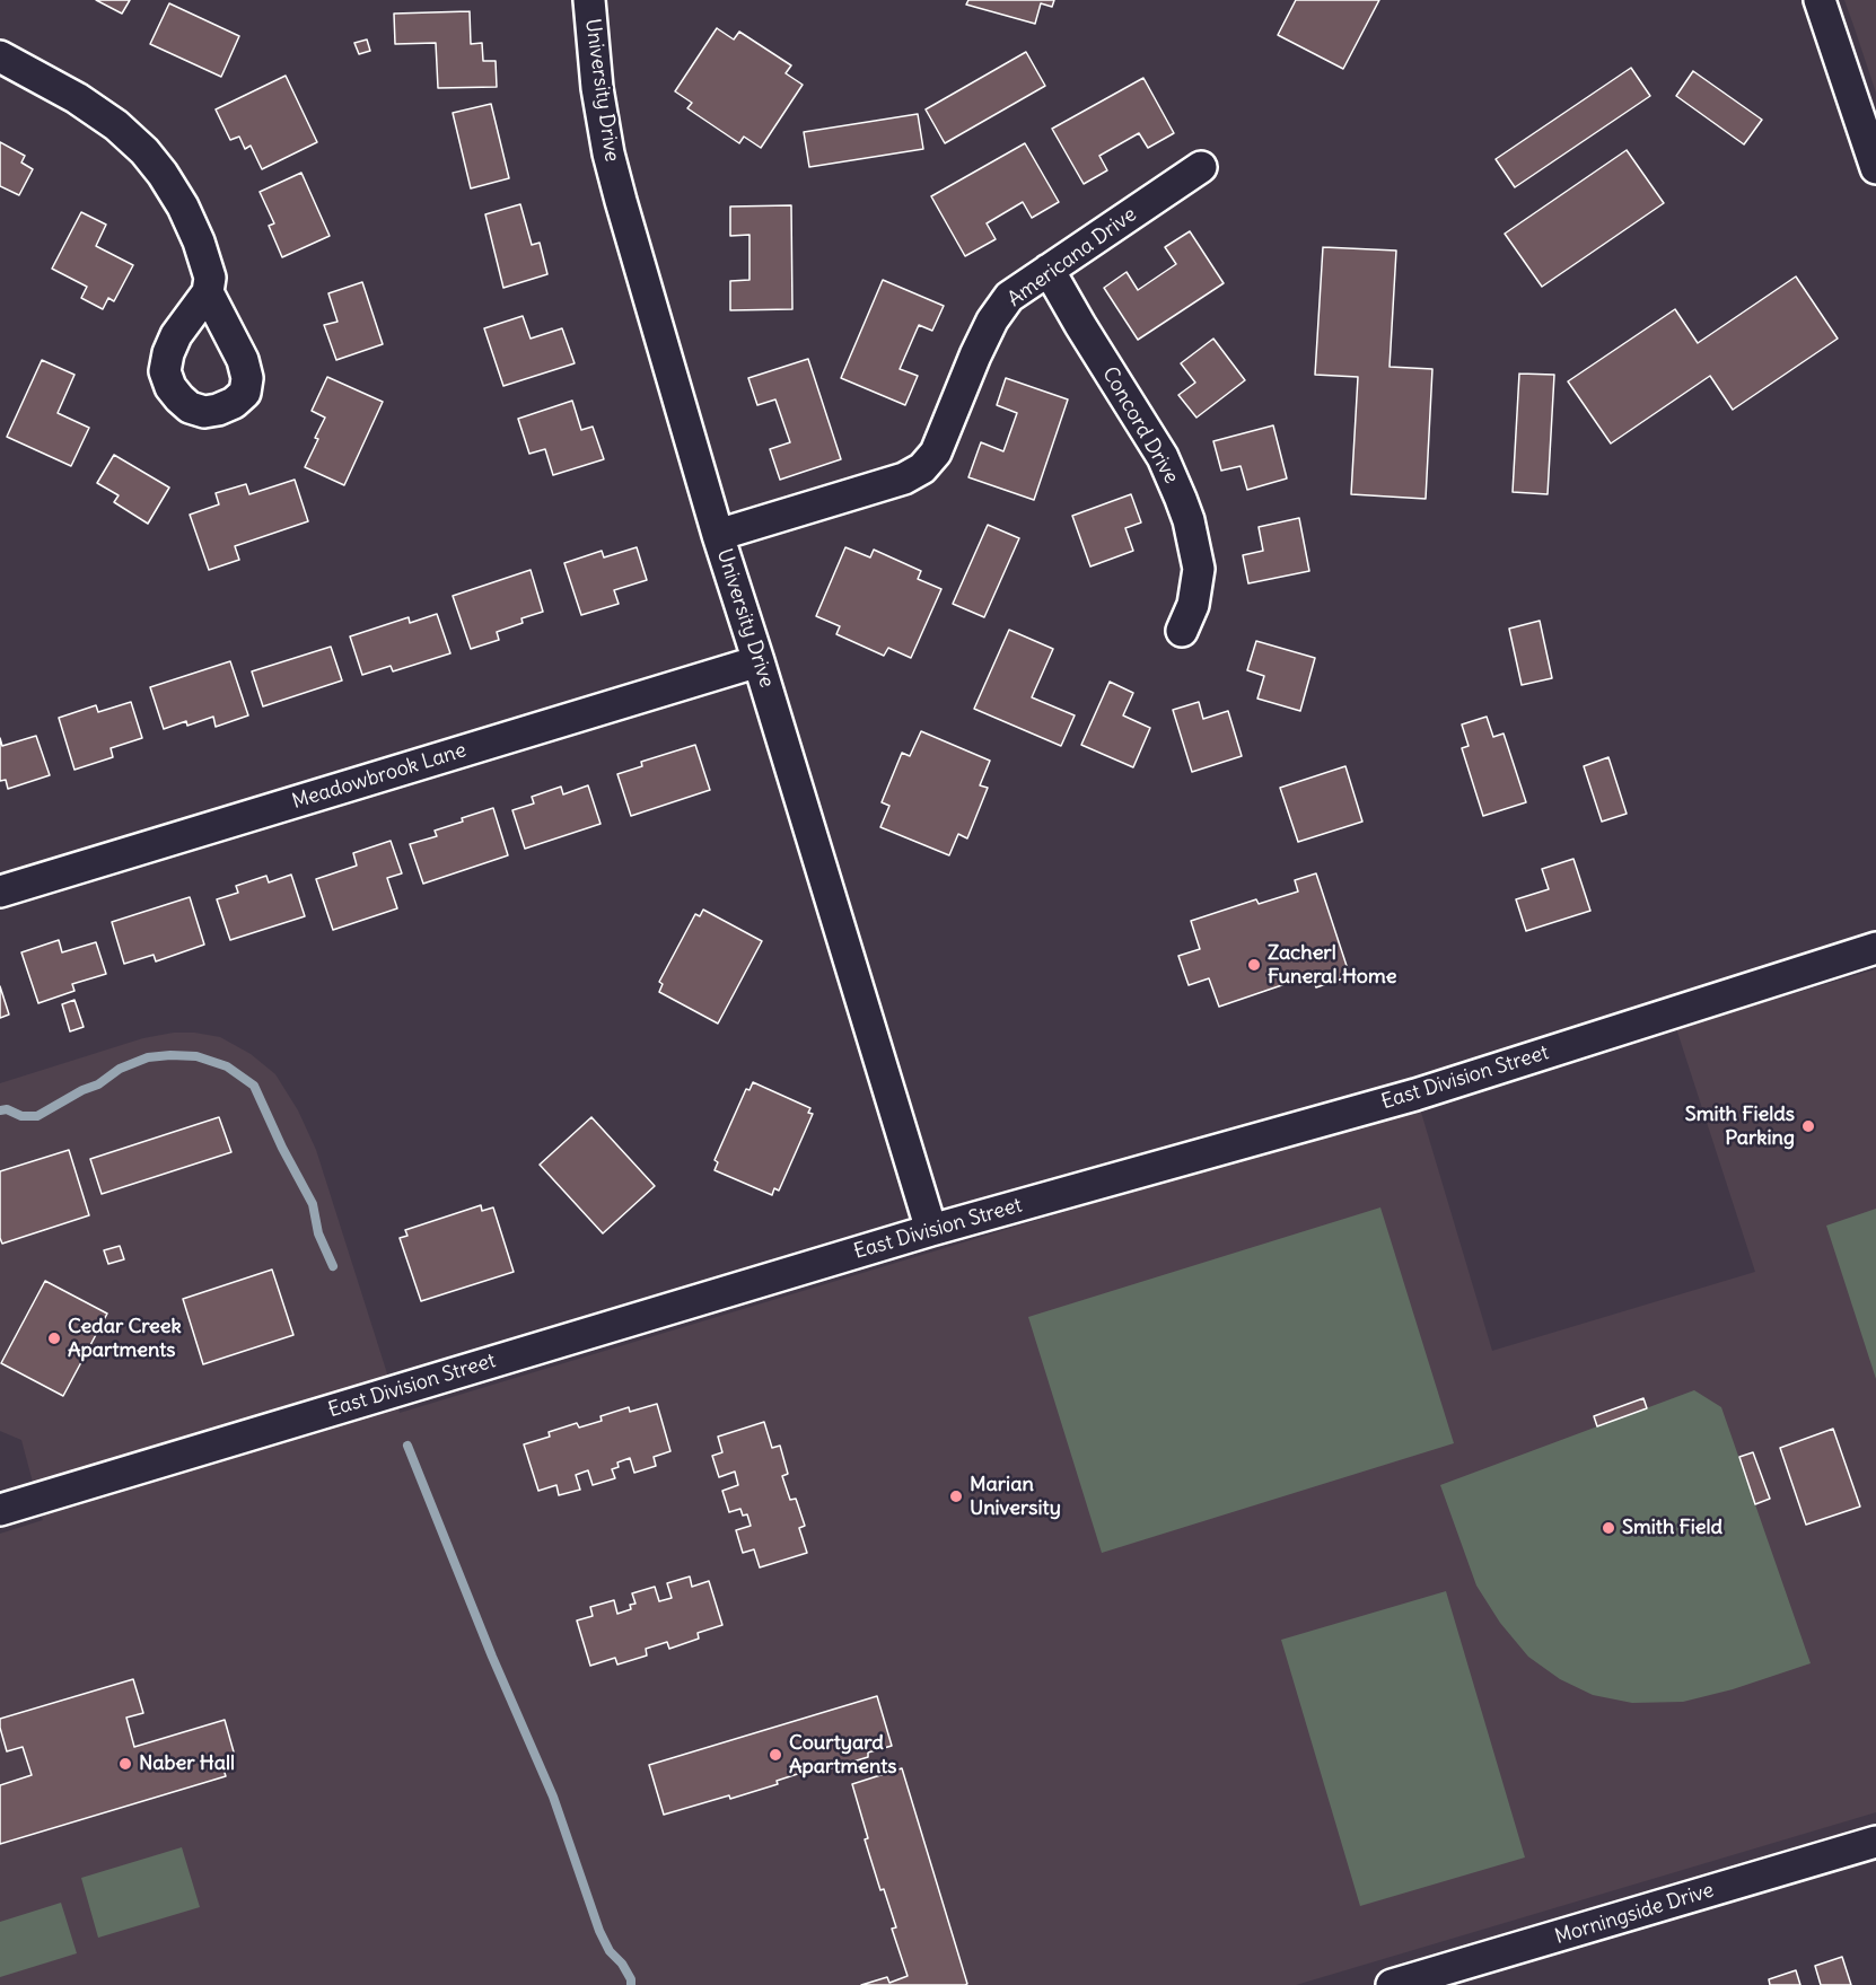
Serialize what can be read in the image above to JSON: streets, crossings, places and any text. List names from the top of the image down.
{
  "streets": {
    "street": [
      "University Drive",
      "Americana Drive",
      "Concord Drive",
      "Meadowbrook Lane",
      "East Division Street",
      "Morningside Drive"
    ]
  },
  "crossings": [
    ["University Drive", "Americana Drive"],
    ["University Drive", "Meadowbrook Lane"],
    ["University Drive", "East Division Street"],
    ["Americana Drive", "Concord Drive"]
  ],
  "places": [
    "Zacherl Funeral Home",
    "Smith Fields Parking",
    "Cedar Creek Apartments",
    "Marian University",
    "Smith Field",
    "Courtyard Apartments",
    "Naber Hall"
  ]
}
